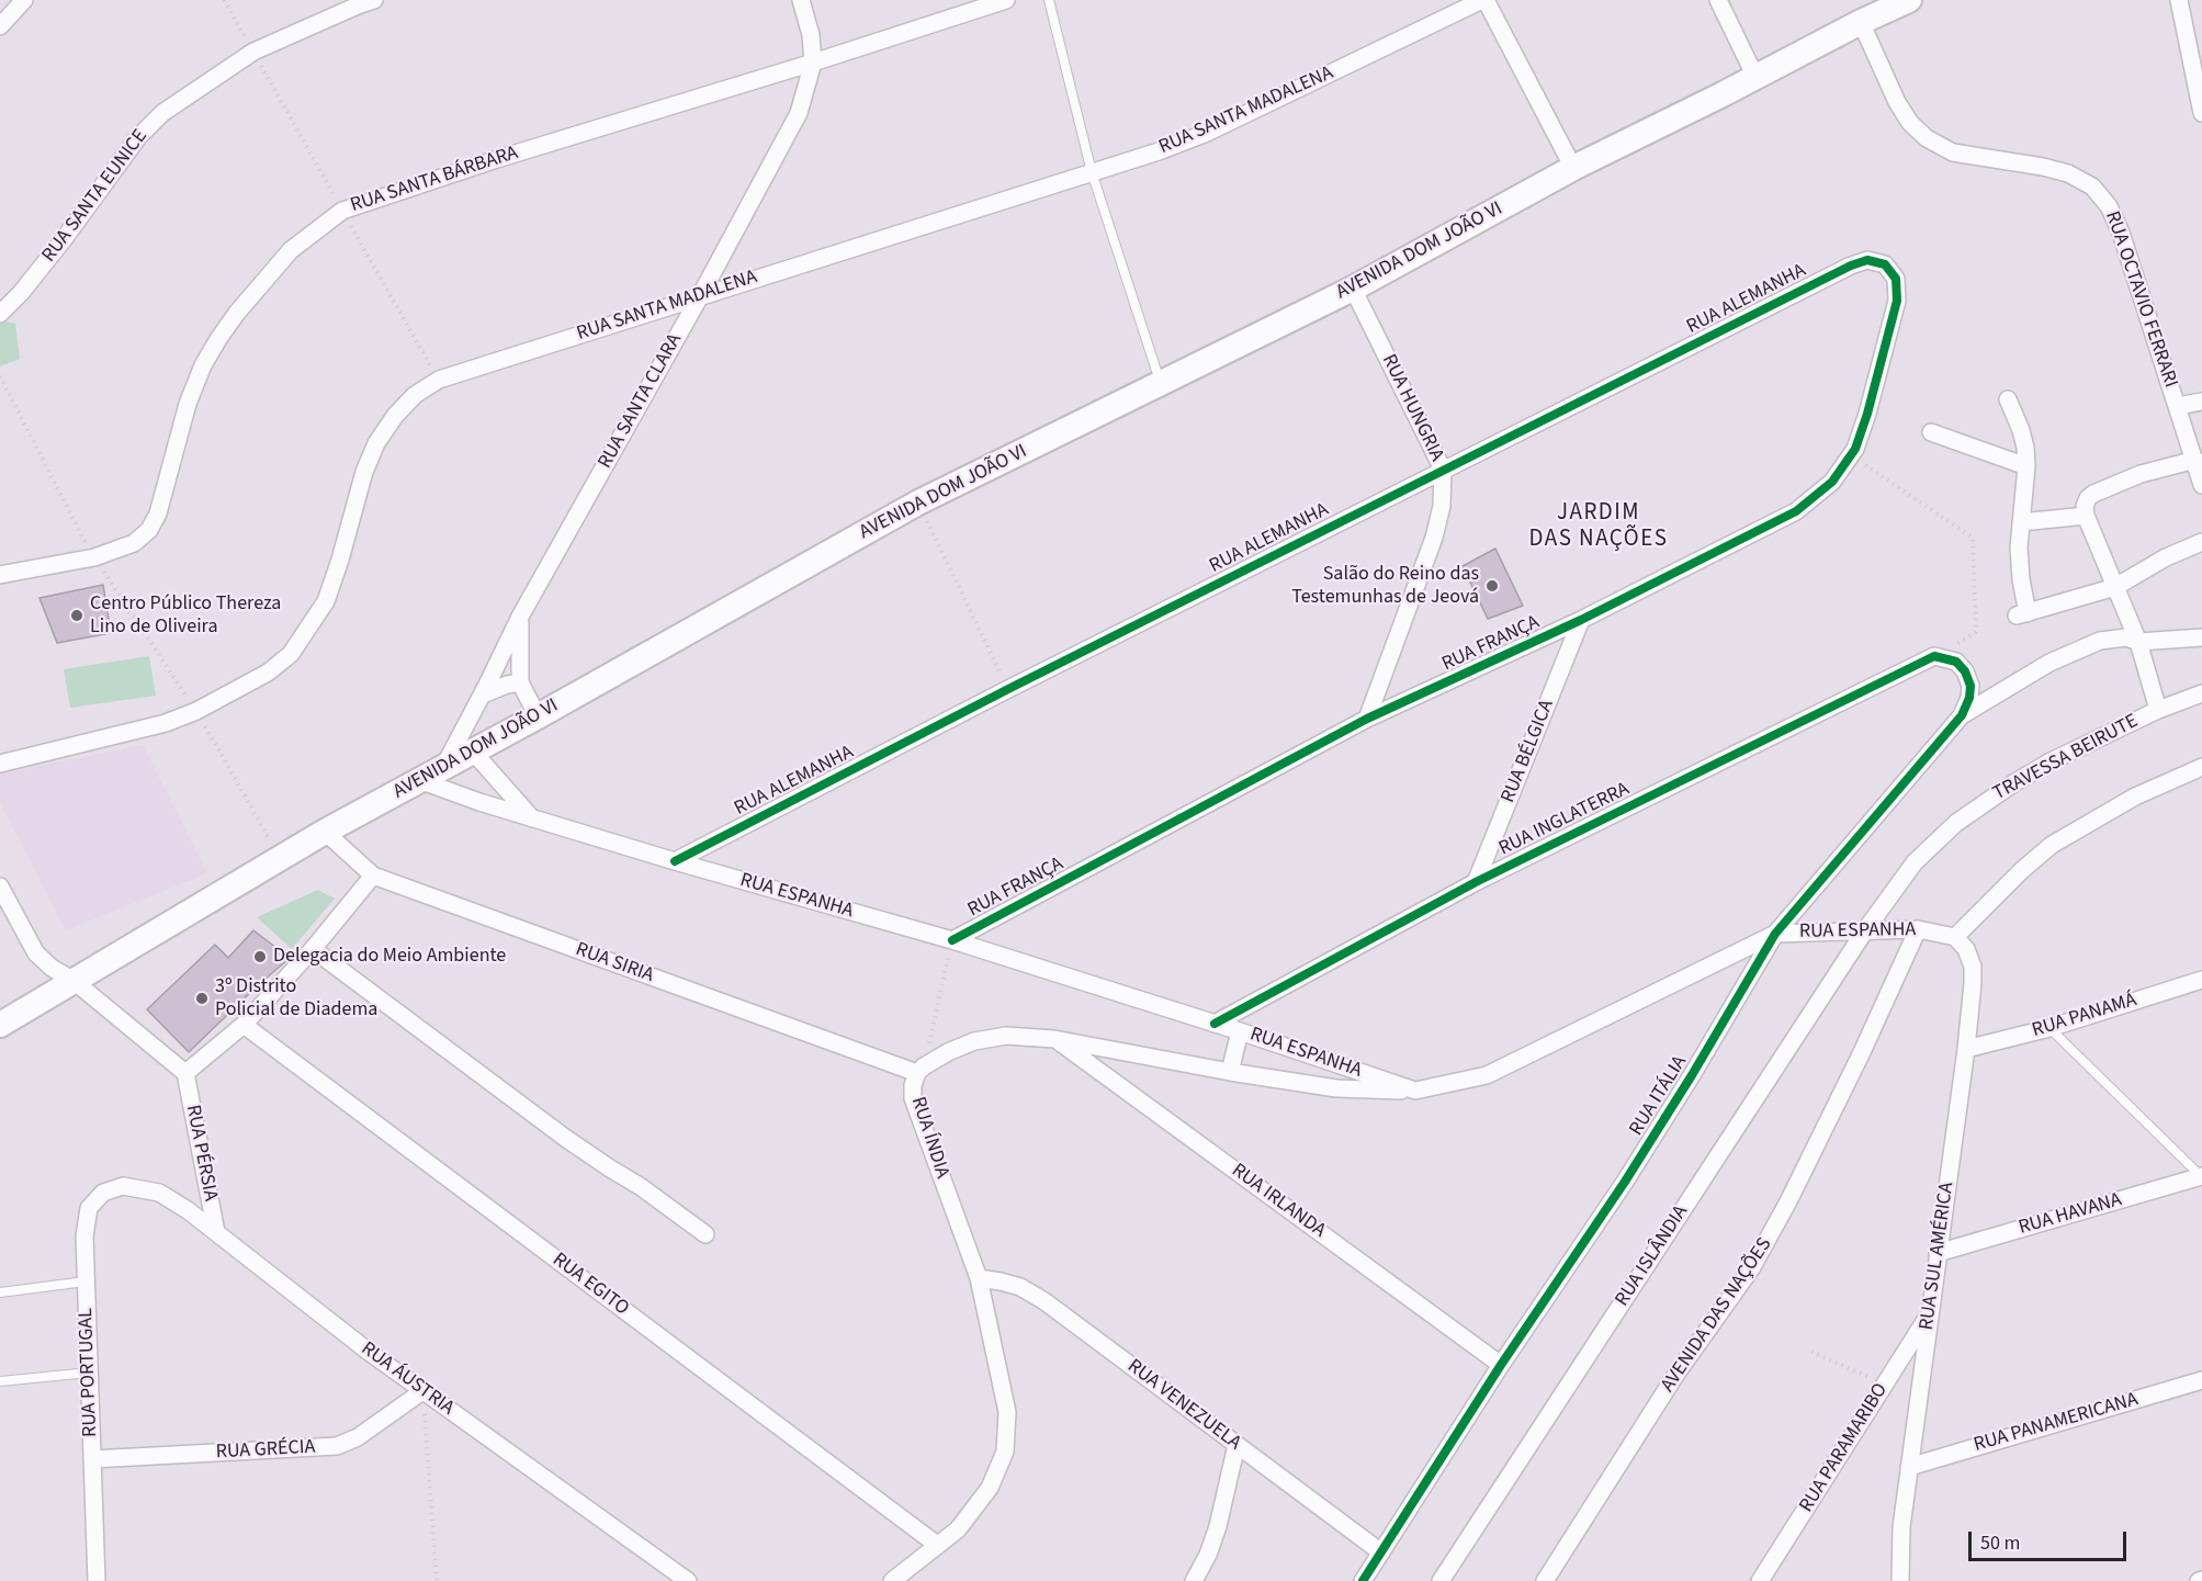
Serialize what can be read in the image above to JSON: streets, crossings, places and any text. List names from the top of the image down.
{
  "streets": {
    "street": [
      "RUA SANTA MADALENA",
      "RUA SANTA BÁRBARA",
      "RUA SANTA EUNICE",
      "AVENIDA DOM JOÃO VI",
      "RUA ALEMANHA",
      "RUA OCTAVIO FERRARI",
      "RUA SANTA CLARA",
      "RUA HUNGRIA",
      "RUA FRANÇA",
      "RUA BÉLGICA",
      "TRAVESSA BEIRUTE",
      "RUA INGLATERRA",
      "RUA ESPANHA",
      "RUA SIRIA",
      "RUA PANAMÁ",
      "RUA ITÁLIA",
      "RUA ÍNDIA",
      "RUA PÉRSIA",
      "RUA IRLANDA",
      "RUA HAVANA",
      "RUA ISLÂNDIA",
      "RUA SUL AMÉRICA",
      "RUA EGITO",
      "AVENIDA DAS NAÇÕES",
      "RUA PORTUGAL",
      "RUA ÁUSTRIA",
      "RUA VENEZUELA",
      "RUA PANAMERICANA",
      "RUA PARAMARIBO",
      "RUA GRÉCIA"
    ]
  },
  "crossings": [
    ["RUA SANTA MADALENA", "RUA SANTA CLARA"],
    ["RUA SANTA BÁRBARA", "RUA SANTA CLARA"],
    ["AVENIDA DOM JOÃO VI", "RUA OCTAVIO FERRARI"],
    ["AVENIDA DOM JOÃO VI", "RUA SANTA CLARA"],
    ["AVENIDA DOM JOÃO VI", "RUA HUNGRIA"],
    ["AVENIDA DOM JOÃO VI", "RUA ESPANHA"],
    ["AVENIDA DOM JOÃO VI", "RUA SIRIA"],
    ["RUA ALEMANHA", "RUA HUNGRIA"],
    ["RUA ALEMANHA", "RUA FRANÇA"],
    ["RUA ALEMANHA", "RUA ESPANHA"],
    ["RUA HUNGRIA", "RUA FRANÇA"],
    ["RUA FRANÇA", "RUA BÉLGICA"],
    ["RUA FRANÇA", "RUA ESPANHA"],
    ["RUA BÉLGICA", "RUA INGLATERRA"],
    ["TRAVESSA BEIRUTE", "RUA ESPANHA"],
    ["TRAVESSA BEIRUTE", "RUA ISLÂNDIA"],
    ["RUA INGLATERRA", "RUA ESPANHA"],
    ["RUA INGLATERRA", "RUA ITÁLIA"],
    ["RUA ESPANHA", "RUA ITÁLIA"],
    ["RUA ESPANHA", "RUA ÍNDIA"],
    ["RUA ESPANHA", "RUA ISLÂNDIA"],
    ["RUA ESPANHA", "RUA SUL AMÉRICA"],
    ["RUA ESPANHA", "AVENIDA DAS NAÇÕES"],
    ["RUA SIRIA", "RUA ÍNDIA"],
    ["RUA PANAMÁ", "RUA SUL AMÉRICA"],
    ["RUA ITÁLIA", "RUA IRLANDA"],
    ["RUA ITÁLIA", "RUA VENEZUELA"],
    ["RUA ÍNDIA", "RUA IRLANDA"],
    ["RUA ÍNDIA", "RUA EGITO"],
    ["RUA ÍNDIA", "RUA VENEZUELA"],
    ["RUA PÉRSIA", "RUA ÁUSTRIA"],
    ["RUA HAVANA", "RUA SUL AMÉRICA"],
    ["RUA SUL AMÉRICA", "RUA PANAMERICANA"],
    ["RUA SUL AMÉRICA", "RUA PARAMARIBO"],
    ["RUA PORTUGAL", "RUA ÁUSTRIA"],
    ["RUA PORTUGAL", "RUA GRÉCIA"],
    ["RUA ÁUSTRIA", "RUA GRÉCIA"]
  ],
  "districts": ["JARDIM DAS NAÇÕES"],
  "places": [
    "Salão do Reino das Testemunhas de Jeová",
    "Centro Público Thereza Lino de Oliveira",
    "Delegacia do Meio Ambiente",
    "3º Distrito Policial de Diadema"
  ],
  "scale_bar": "50 m"
}
